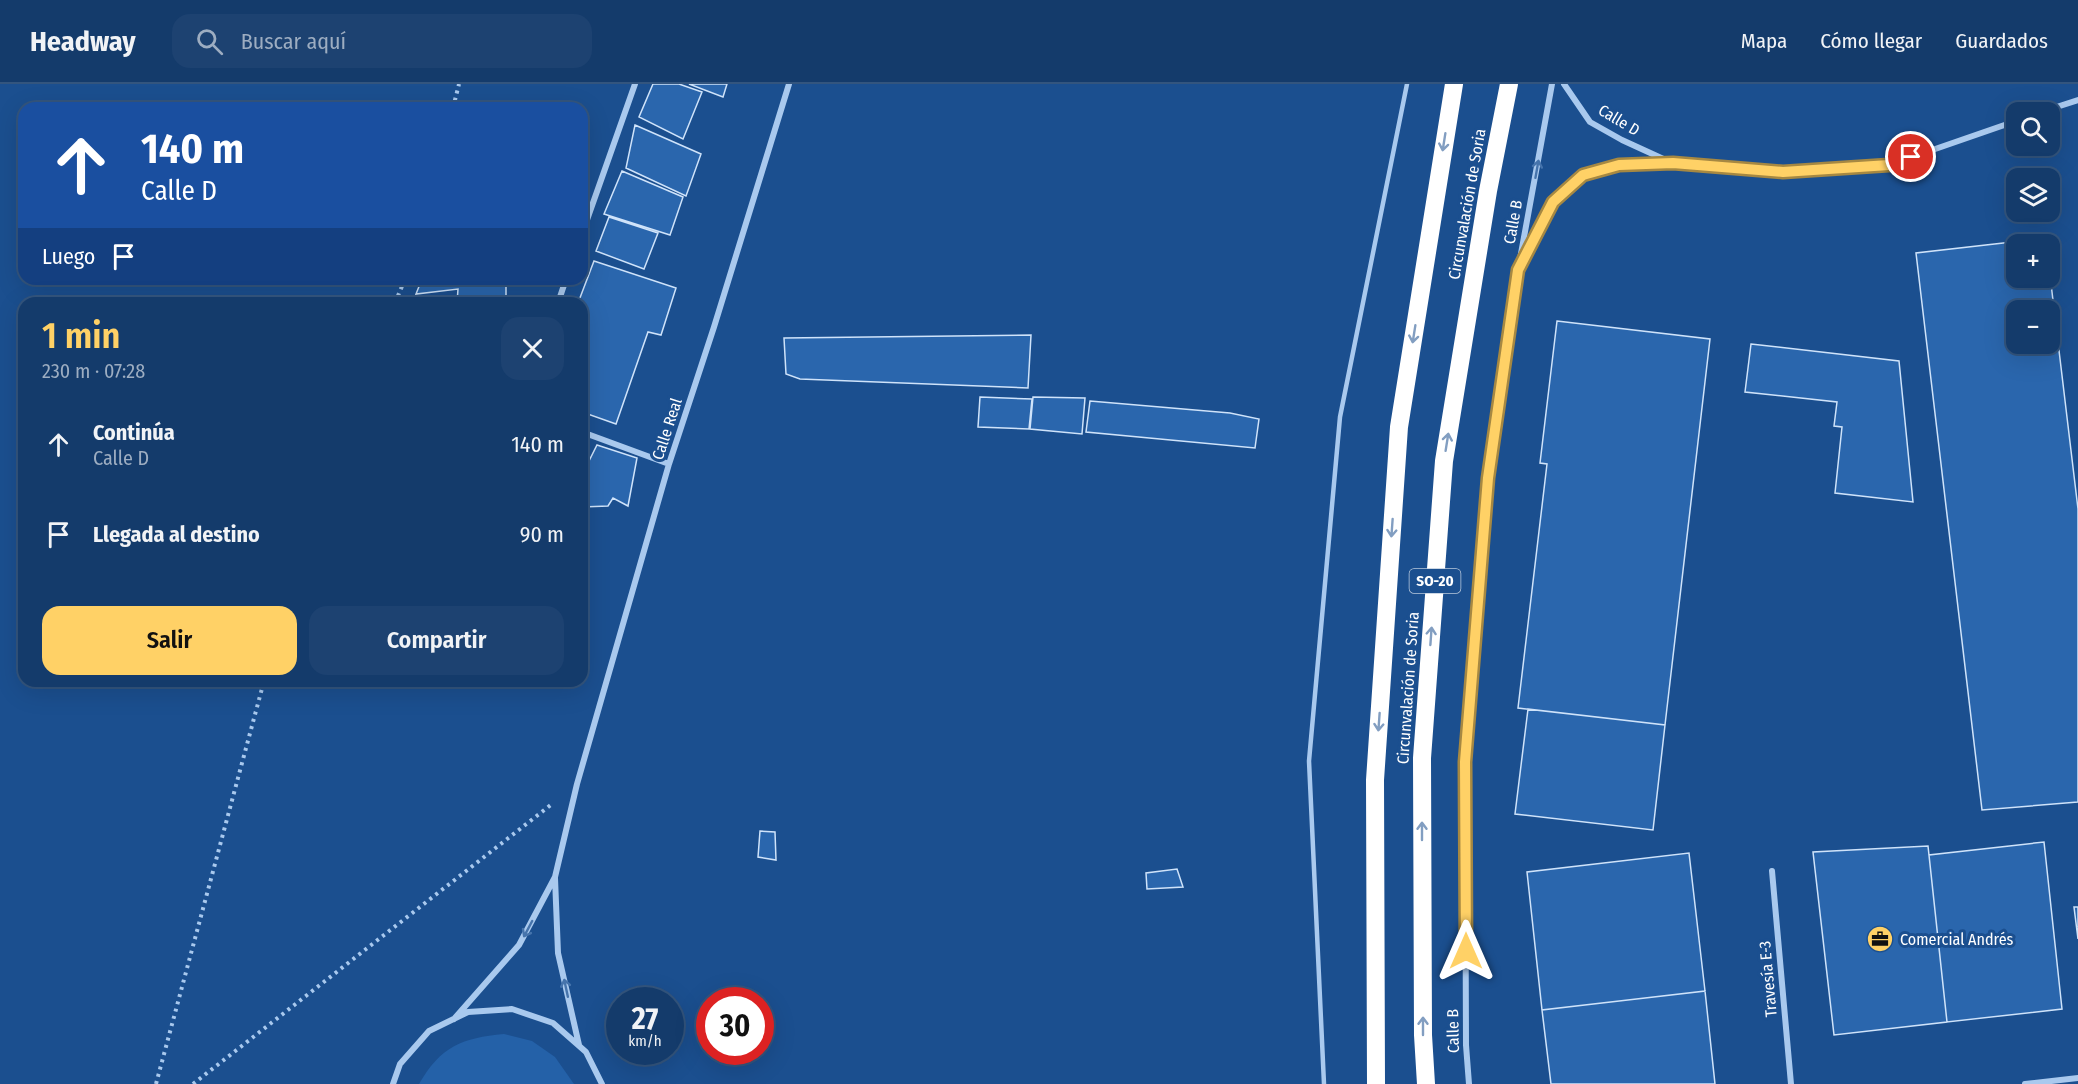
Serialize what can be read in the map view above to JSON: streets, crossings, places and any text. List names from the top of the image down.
{
  "streets": {
    "highway": ["Circunvalación de Soria", "SO-20"],
    "street": [
      "Calle D",
      "Calle B",
      "Calle Real",
      "Travesía E-3"
    ]
  },
  "crossings": [
    ["Calle D", "Calle B"]
  ],
  "places": {
    "office": ["Comercial Andrés"]
  },
  "page": {
    "header": "Headway",
    "search": "Buscar aquí",
    "nav": ["Mapa", "Cómo llegar", "Guardados"],
    "map_buttons": ["+", "−"],
    "turn": ["140 m", "Calle D"],
    "then": "Luego",
    "heading": ["1 min", "230 m · 07:28"],
    "list": [
      {
        "name": "Continúa",
        "note": "Calle D",
        "value": "140 m"
      },
      {
        "name": "Llegada al destino",
        "value": "90 m"
      }
    ],
    "buttons": ["Salir", "Compartir"],
    "speed": "27 km/h",
    "limit": "30"
  }
}
